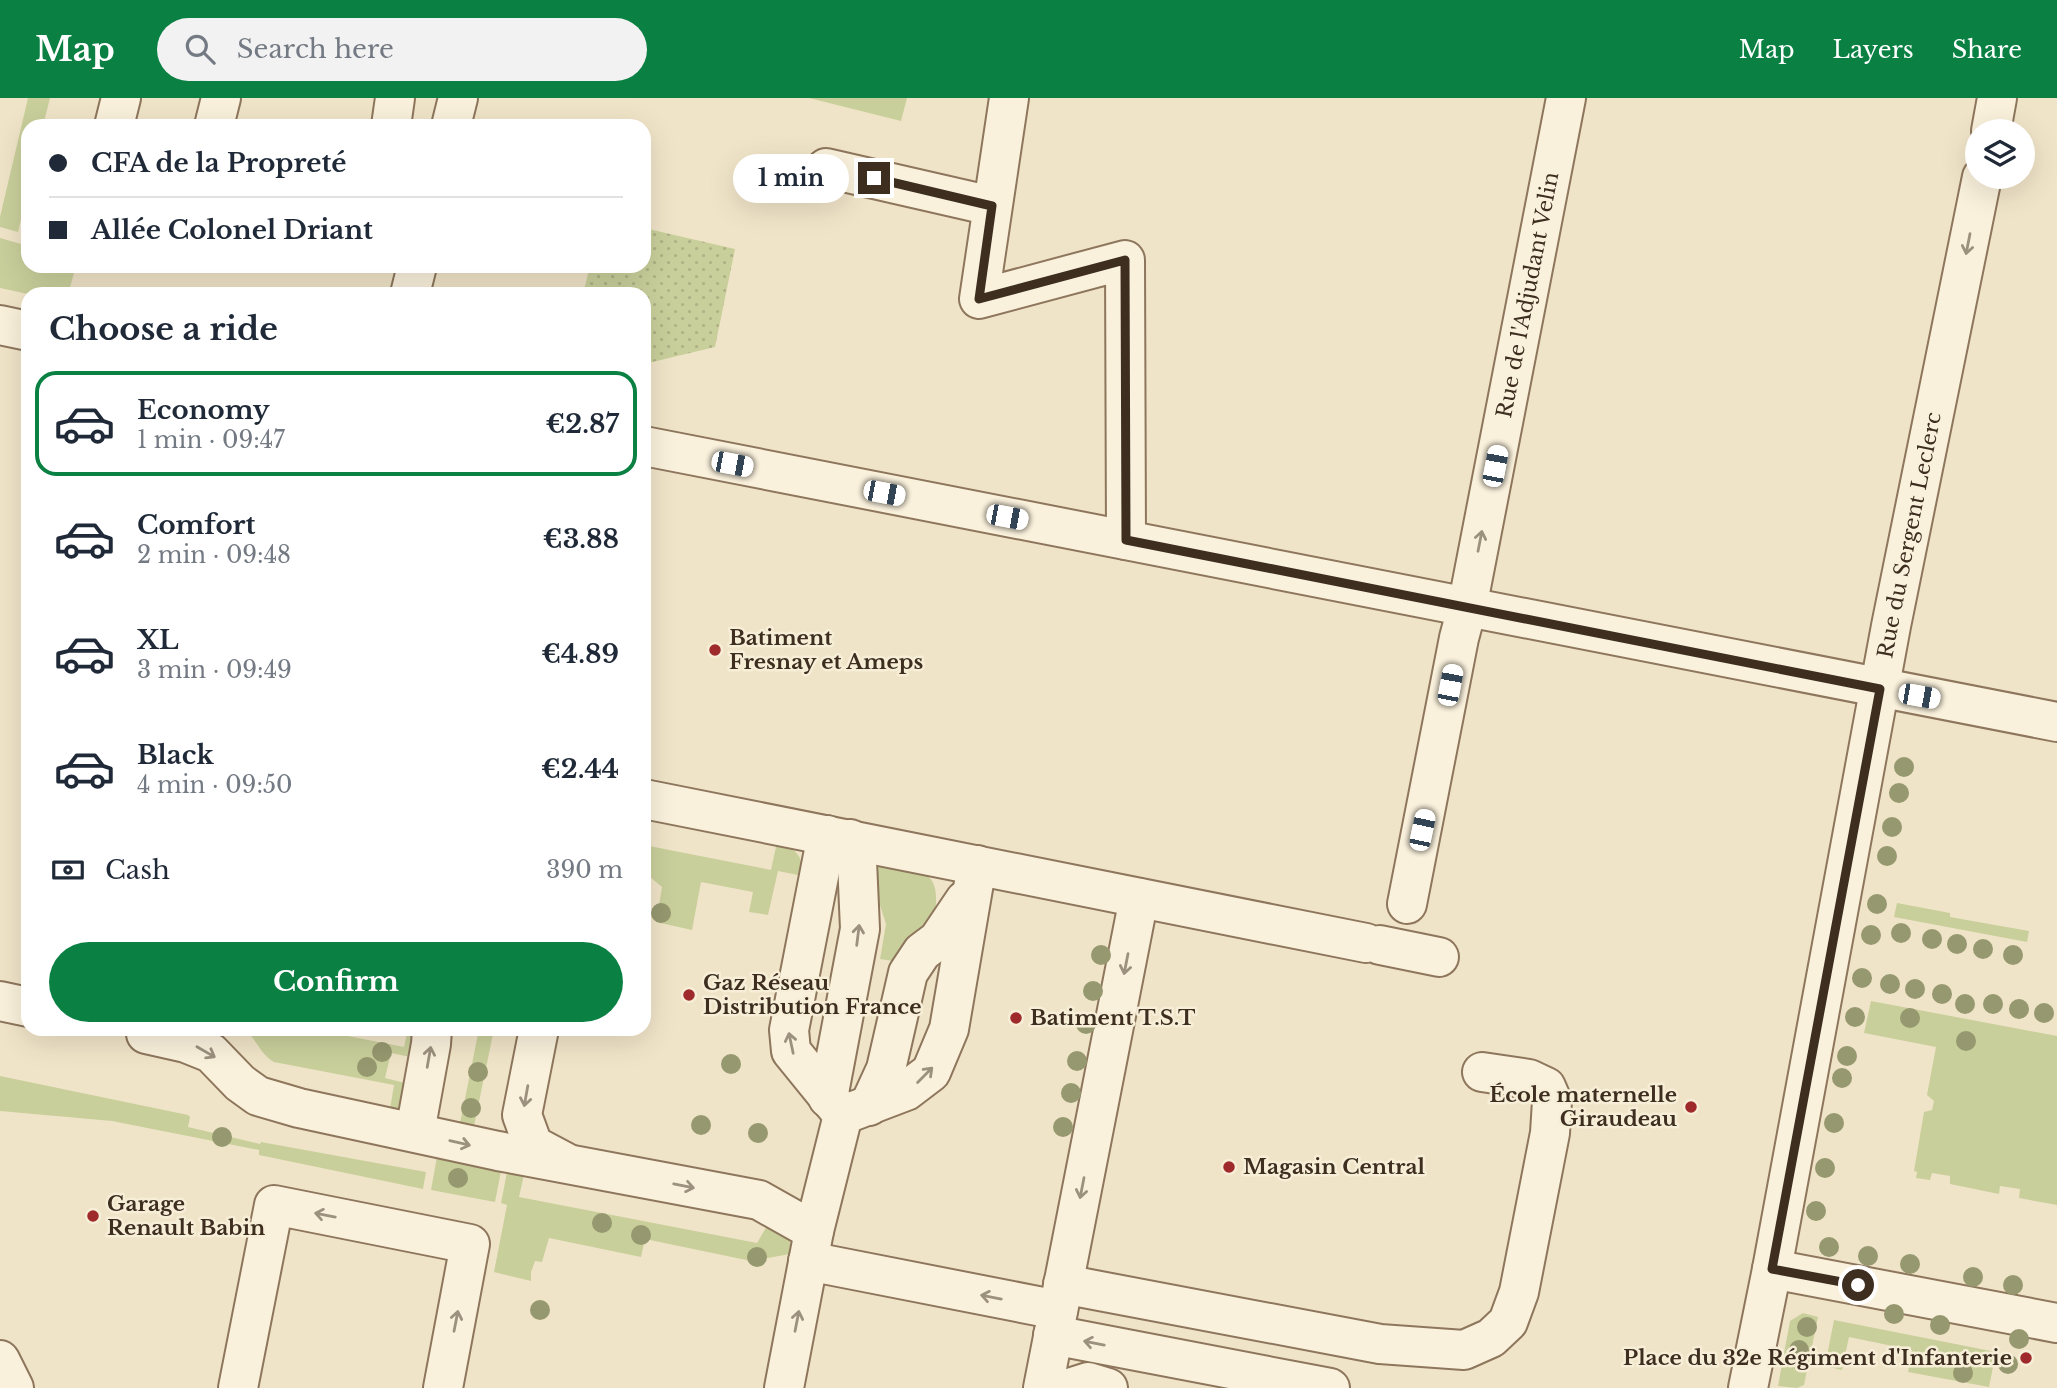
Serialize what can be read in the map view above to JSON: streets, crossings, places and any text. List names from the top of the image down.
{
  "streets": {
    "street": ["Rue de l'Adjudant Velin", "Rue du Sergent Leclerc"]
  },
  "one_way": ["Rue de l'Adjudant Velin", "Rue du Sergent Leclerc"],
  "places": [
    "Batiment Fresnay et Ameps",
    "Gaz Réseau Distribution France",
    "Batiment T.S.T",
    "École maternelle Giraudeau",
    "Magasin Central",
    "Garage Renault Babin",
    "Place du 32e Régiment d'Infanterie"
  ],
  "page": {
    "header": "Map",
    "search": "Search here",
    "nav": ["Map", "Layers", "Share"],
    "banner": ["CFA de la Propreté", "Allée Colonel Driant"],
    "bubble": "1 min",
    "heading": "Choose a ride",
    "list": [
      {
        "name": "Economy",
        "note": "1 min · 09:47",
        "value": "€2.87"
      },
      {
        "name": "Comfort",
        "note": "2 min · 09:48",
        "value": "€3.88"
      },
      {
        "name": "XL",
        "note": "3 min · 09:49",
        "value": "€4.89"
      },
      {
        "name": "Black",
        "note": "4 min · 09:50",
        "value": "€2.44"
      }
    ],
    "pay": ["Cash", "390 m"],
    "buttons": "Confirm"
  }
}
